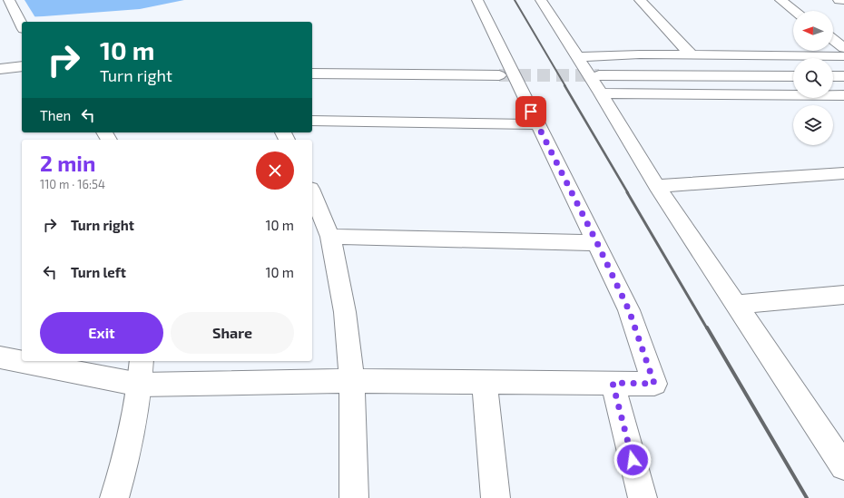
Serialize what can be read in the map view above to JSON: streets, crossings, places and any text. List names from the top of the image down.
{
  "north": "left",
  "page": {
    "turn": ["10 m", "Turn right"],
    "then": "Then",
    "heading": ["2 min", "110 m · 16:54"],
    "list": [
      {
        "name": "Turn right",
        "value": "10 m"
      },
      {
        "name": "Turn left",
        "value": "10 m"
      }
    ],
    "buttons": ["Exit", "Share"]
  }
}
